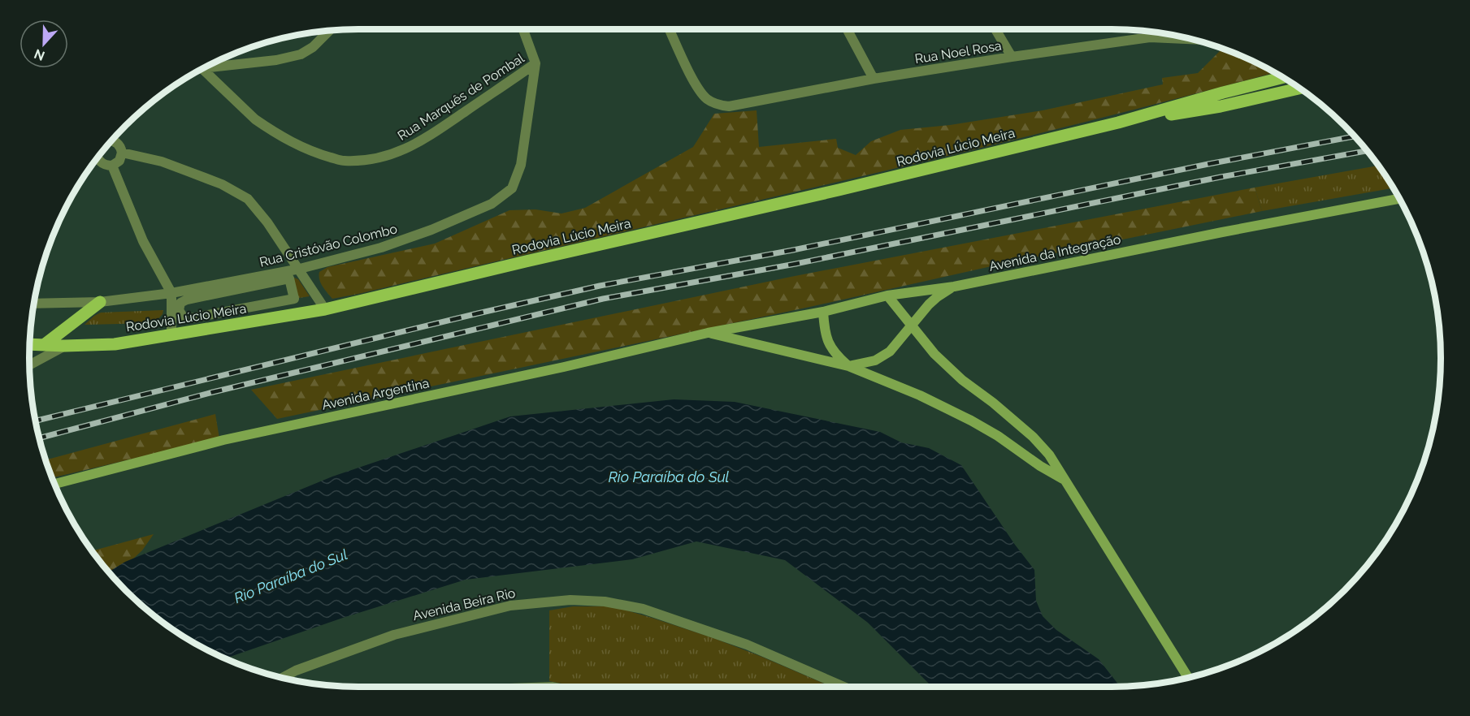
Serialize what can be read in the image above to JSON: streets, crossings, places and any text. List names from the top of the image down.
{
  "streets": {
    "main road": ["Rodovia Lúcio Meira"],
    "street": [
      "Rua Noel Rosa",
      "Rua Marquês de Pombal",
      "Rua Cristóvão Colombo",
      "Avenida da Integração",
      "Avenida Argentina",
      "Avenida Beira Rio"
    ]
  },
  "crossings": [
    ["Rua Marquês de Pombal", "Rua Cristóvão Colombo"],
    ["Avenida da Integração", "Avenida Argentina"]
  ],
  "water": ["Rio Paraíba do Sul"],
  "north": "bottom"
}
